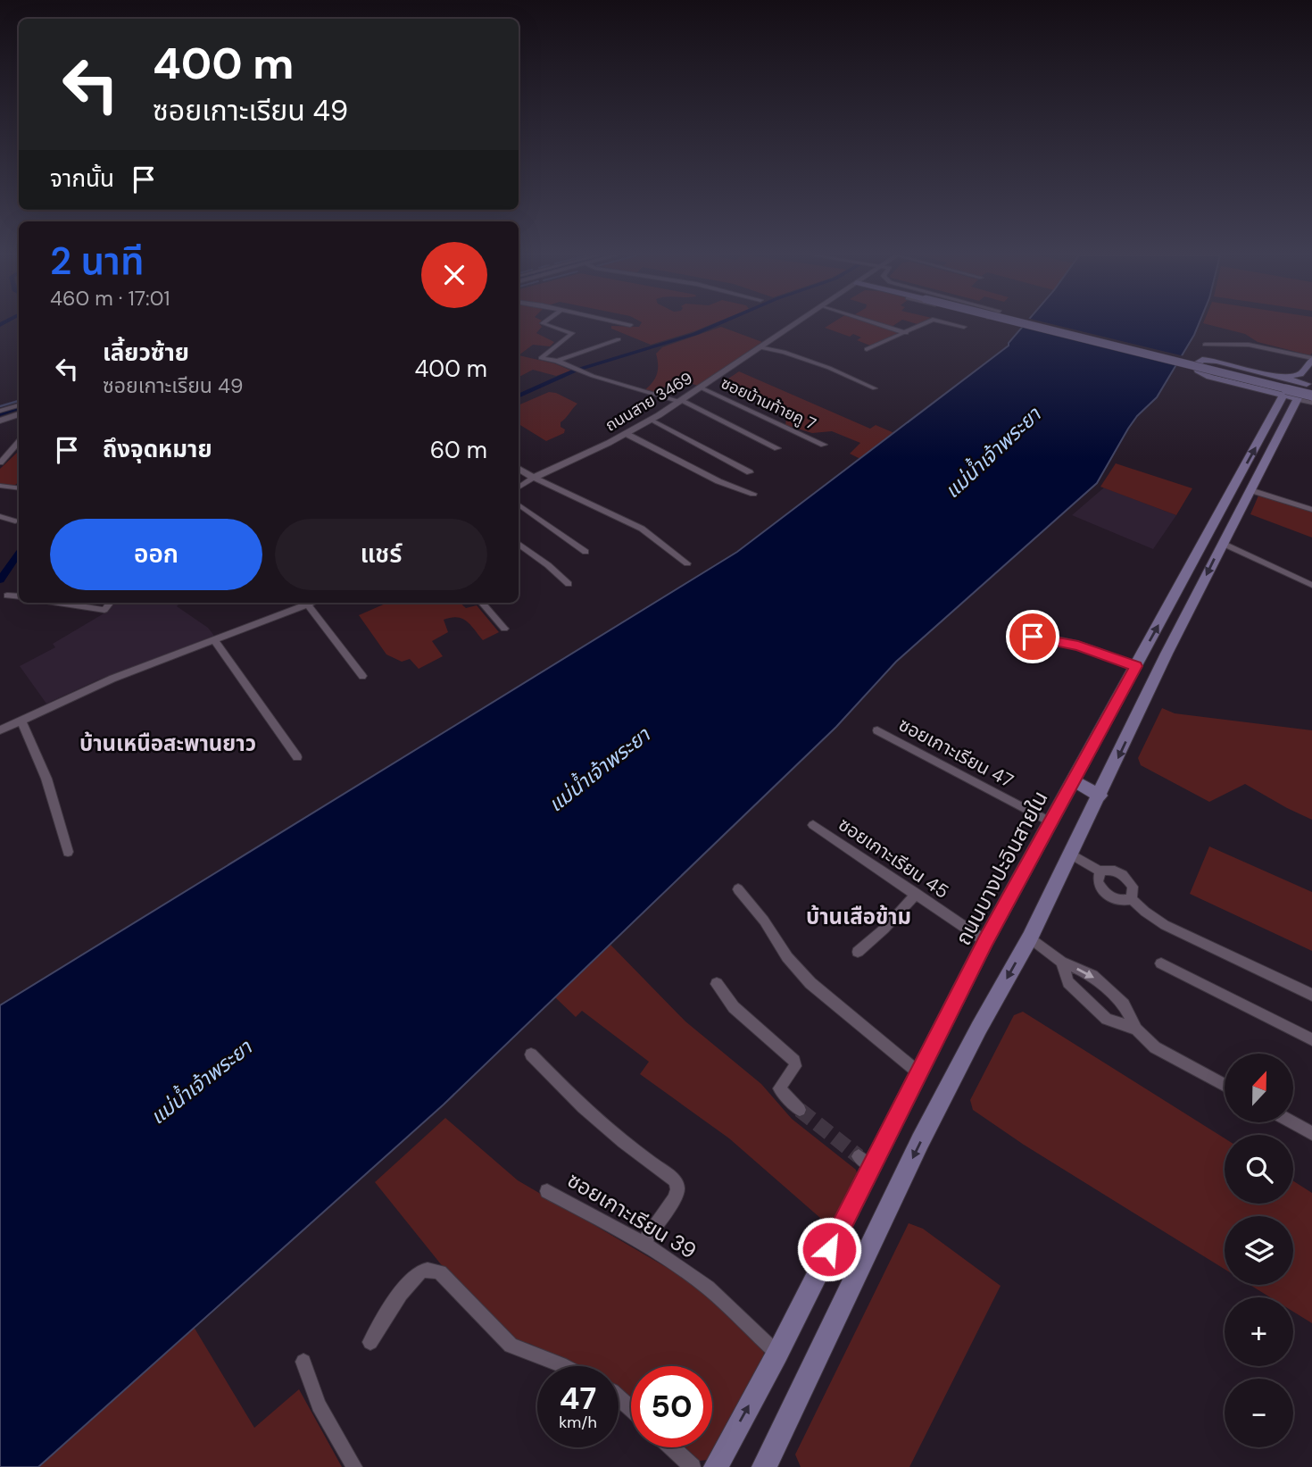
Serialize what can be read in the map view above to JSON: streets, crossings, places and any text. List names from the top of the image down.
{
  "streets": {
    "main road": ["ถนนบางปะอินสายใน"],
    "street": [
      "ถนนสาย 3469",
      "ซอยบ้านท้ายคู 7",
      "ซอยเกาะเรียน 47",
      "ซอยเกาะเรียน 45",
      "ซอยเกาะเรียน 39"
    ]
  },
  "crossings": [
    ["ถนนสาย 3469", "ซอยบ้านท้ายคู 7"],
    ["ซอยเกาะเรียน 47", "ถนนบางปะอินสายใน"],
    ["ซอยเกาะเรียน 45", "ถนนบางปะอินสายใน"],
    ["ถนนบางปะอินสายใน", "ซอยเกาะเรียน 39"]
  ],
  "districts": ["บ้านเหนือสะพานยาว", "บ้านเสือข้าม"],
  "water": ["แม่น้ำเจ้าพระยา"],
  "north": "top",
  "page": {
    "turn": ["400 m", "ซอยเกาะเรียน 49"],
    "then": "จากนั้น",
    "heading": ["2 นาที", "460 m · 17:01"],
    "list": [
      {
        "name": "เลี้ยวซ้าย",
        "note": "ซอยเกาะเรียน 49",
        "value": "400 m"
      },
      {
        "name": "ถึงจุดหมาย",
        "value": "60 m"
      }
    ],
    "buttons": ["ออก", "แชร์"],
    "map_buttons": ["+", "−"],
    "speed": "47 km/h",
    "limit": "50"
  }
}
